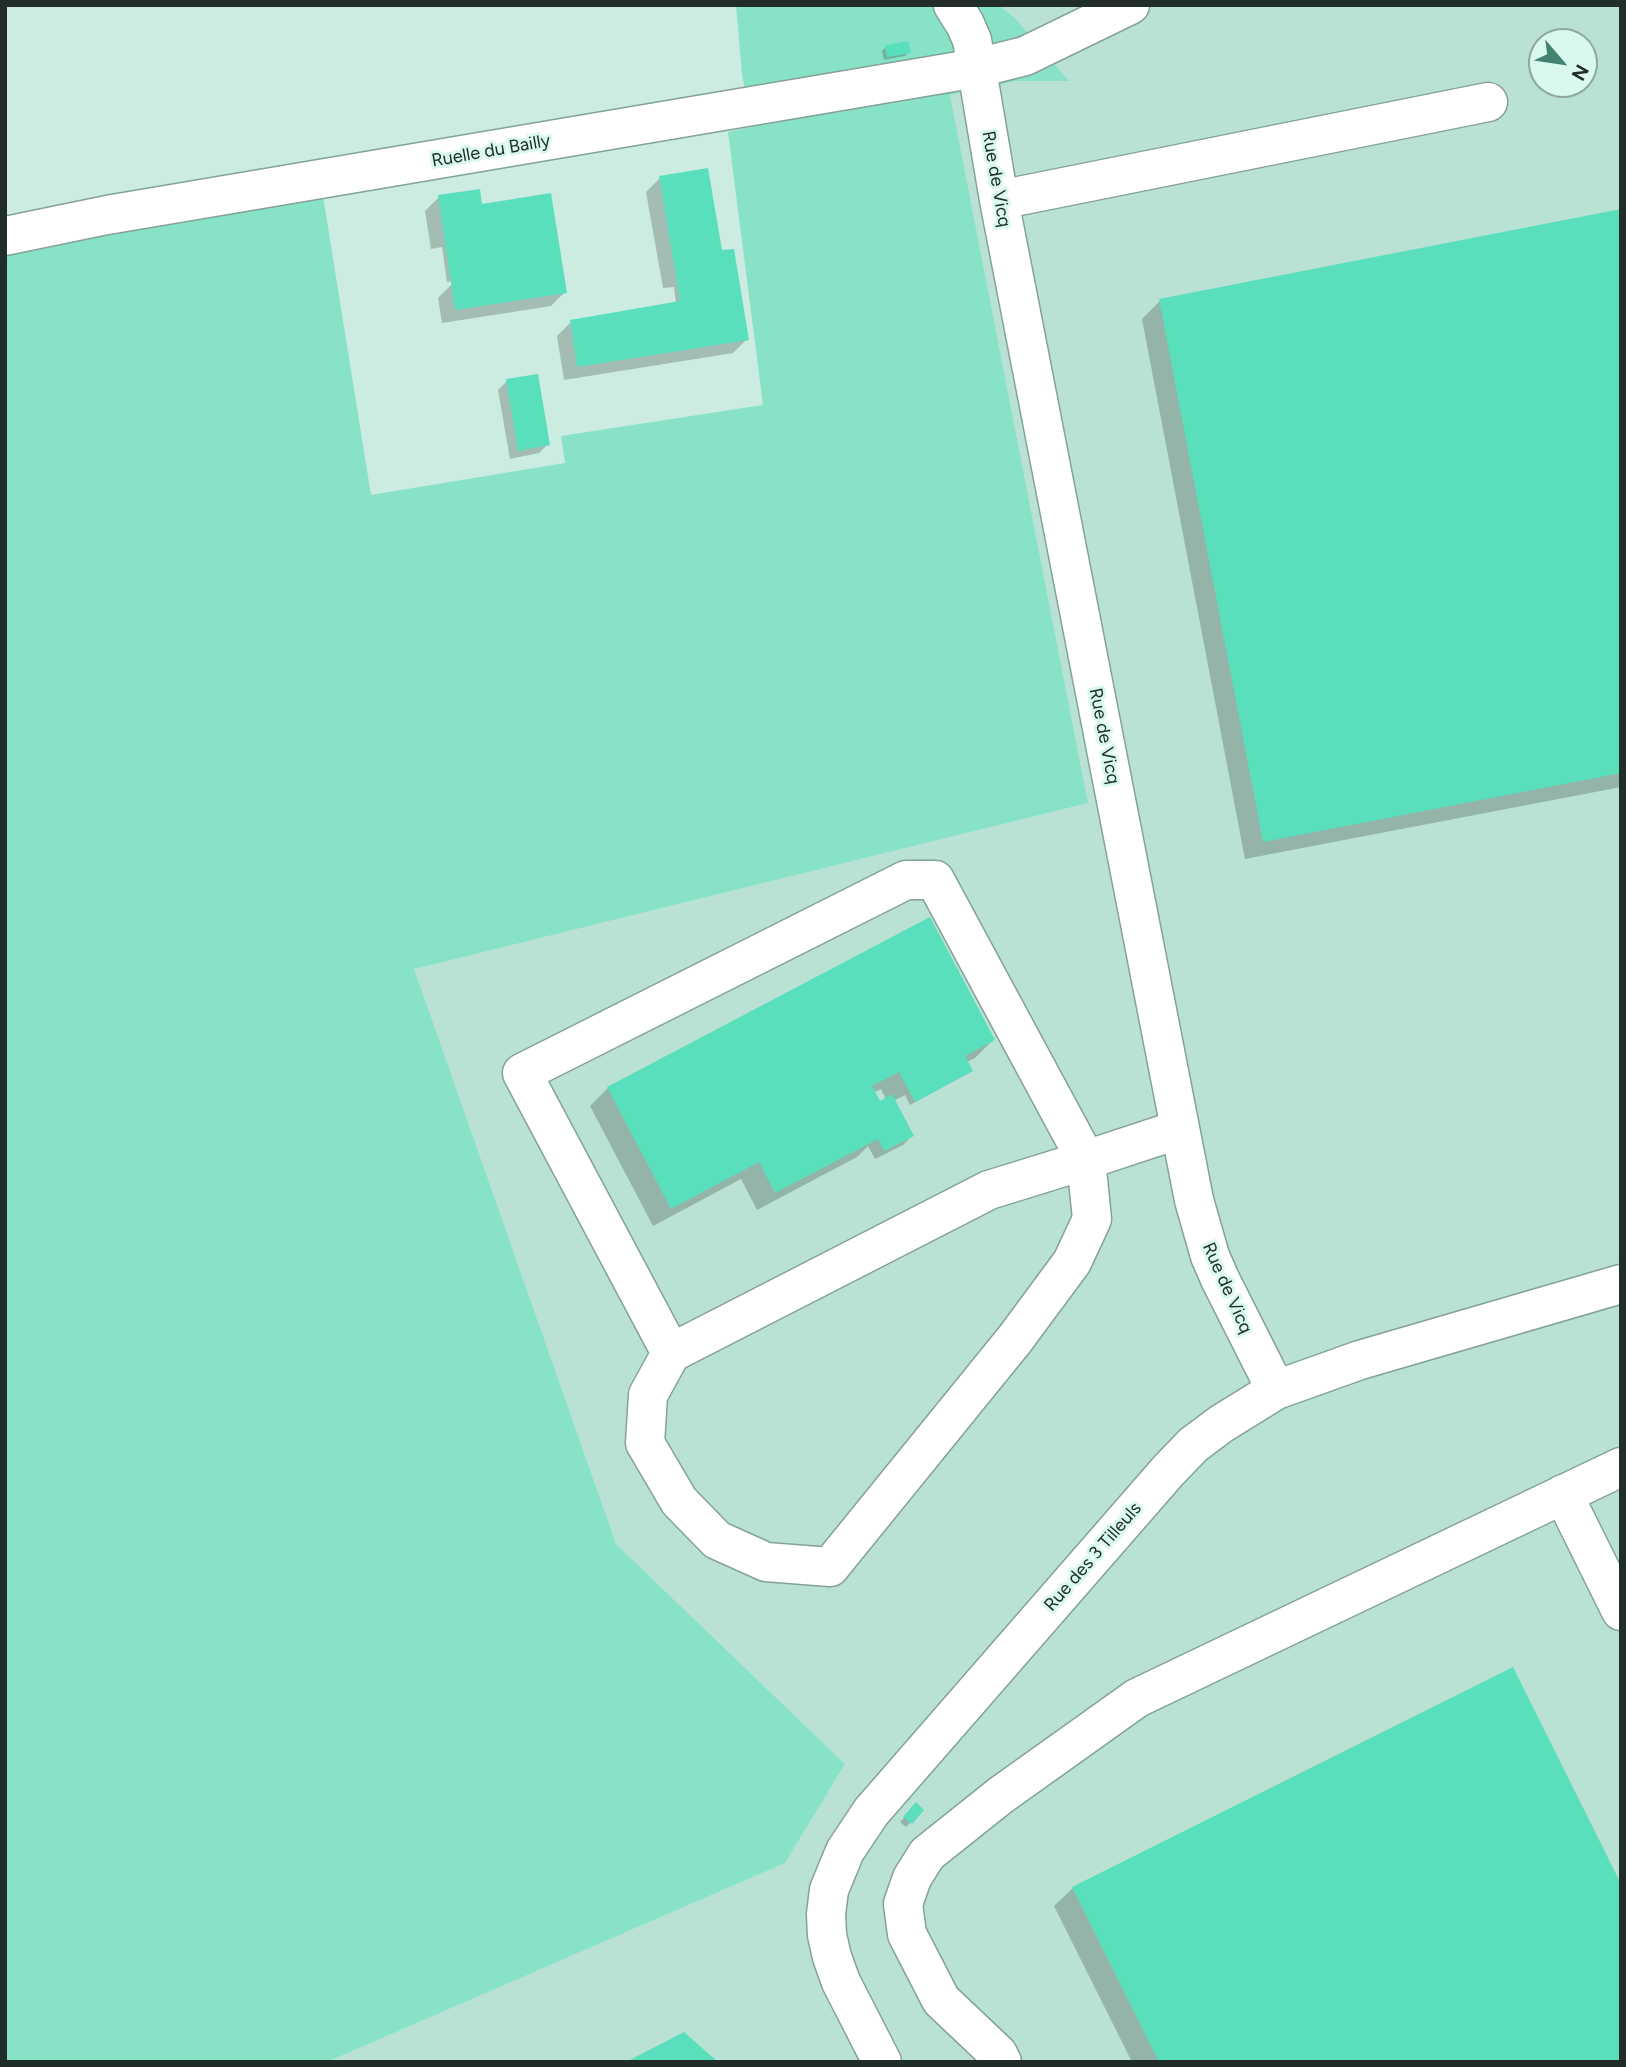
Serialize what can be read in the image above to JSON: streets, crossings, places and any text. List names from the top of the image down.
{
  "streets": {
    "street": ["Ruelle du Bailly", "Rue de Vicq", "Rue des 3 Tilleuls"]
  },
  "crossings": [
    ["Ruelle du Bailly", "Rue de Vicq"],
    ["Rue de Vicq", "Rue des 3 Tilleuls"]
  ],
  "north": "bottom right"
}
